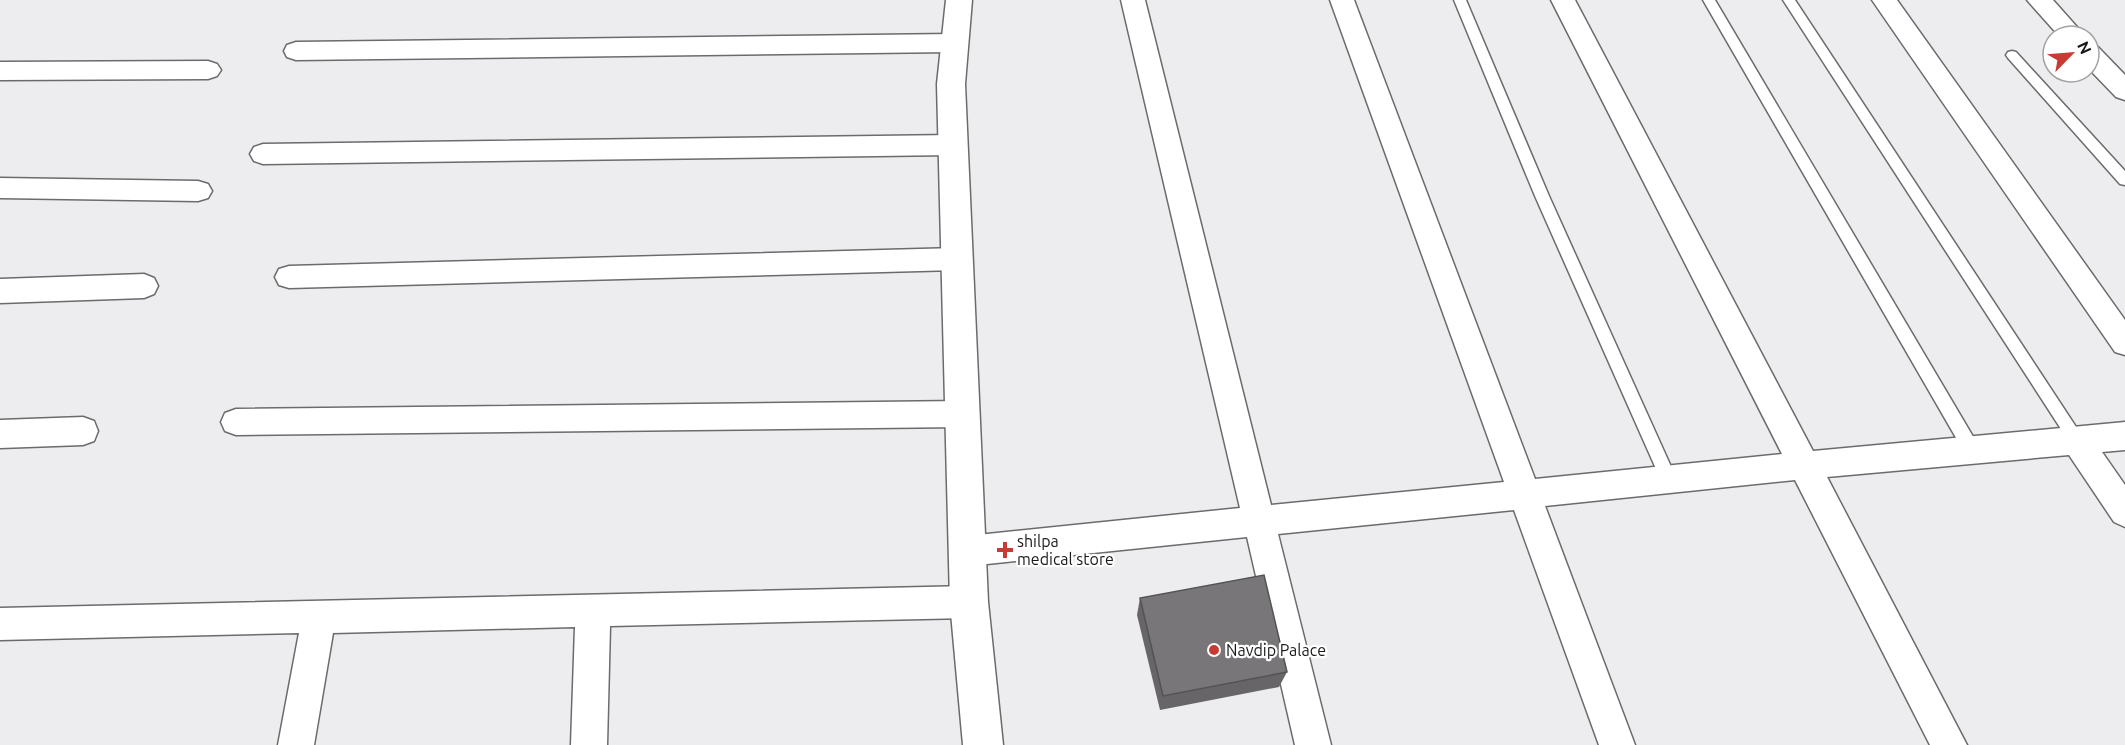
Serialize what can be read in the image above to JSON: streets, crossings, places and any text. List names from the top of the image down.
{
  "places": {
    "health": ["shilpa medical store"],
    "other": ["Navdip Palace"]
  },
  "north": "top right"
}
